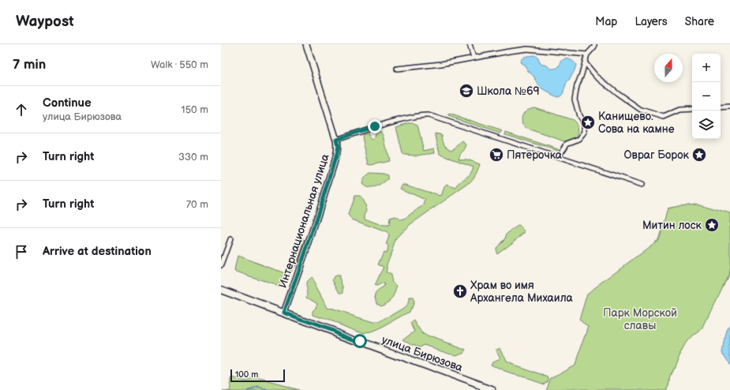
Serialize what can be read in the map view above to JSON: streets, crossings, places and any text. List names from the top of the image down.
{
  "streets": {
    "main road": ["Интернациональная улица", "улица Бирюзова"]
  },
  "crossings": [
    ["Интернациональная улица", "улица Бирюзова"]
  ],
  "parks": ["Парк Морской славы"],
  "places": {
    "school or university": ["Школа №69"],
    "place": ["Канищево. Сова на камне", "Овраг Борок", "Митин лоск"],
    "supermarket": ["Пятёрочка"],
    "church": ["Храм во имя Архангела Михаила"]
  },
  "scale_bar": "100 m",
  "north": "top",
  "page": {
    "header": "Waypost",
    "nav": ["Map", "Layers", "Share"],
    "heading": ["7 min", "Walk · 550 m"],
    "map_buttons": ["+", "−"],
    "list": [
      ["Continue", "улица Бирюзова", "150 m"],
      ["Turn right", "330 m"],
      ["Turn right", "70 m"],
      "Arrive at destination"
    ],
    "scale": "100 m"
  }
}
